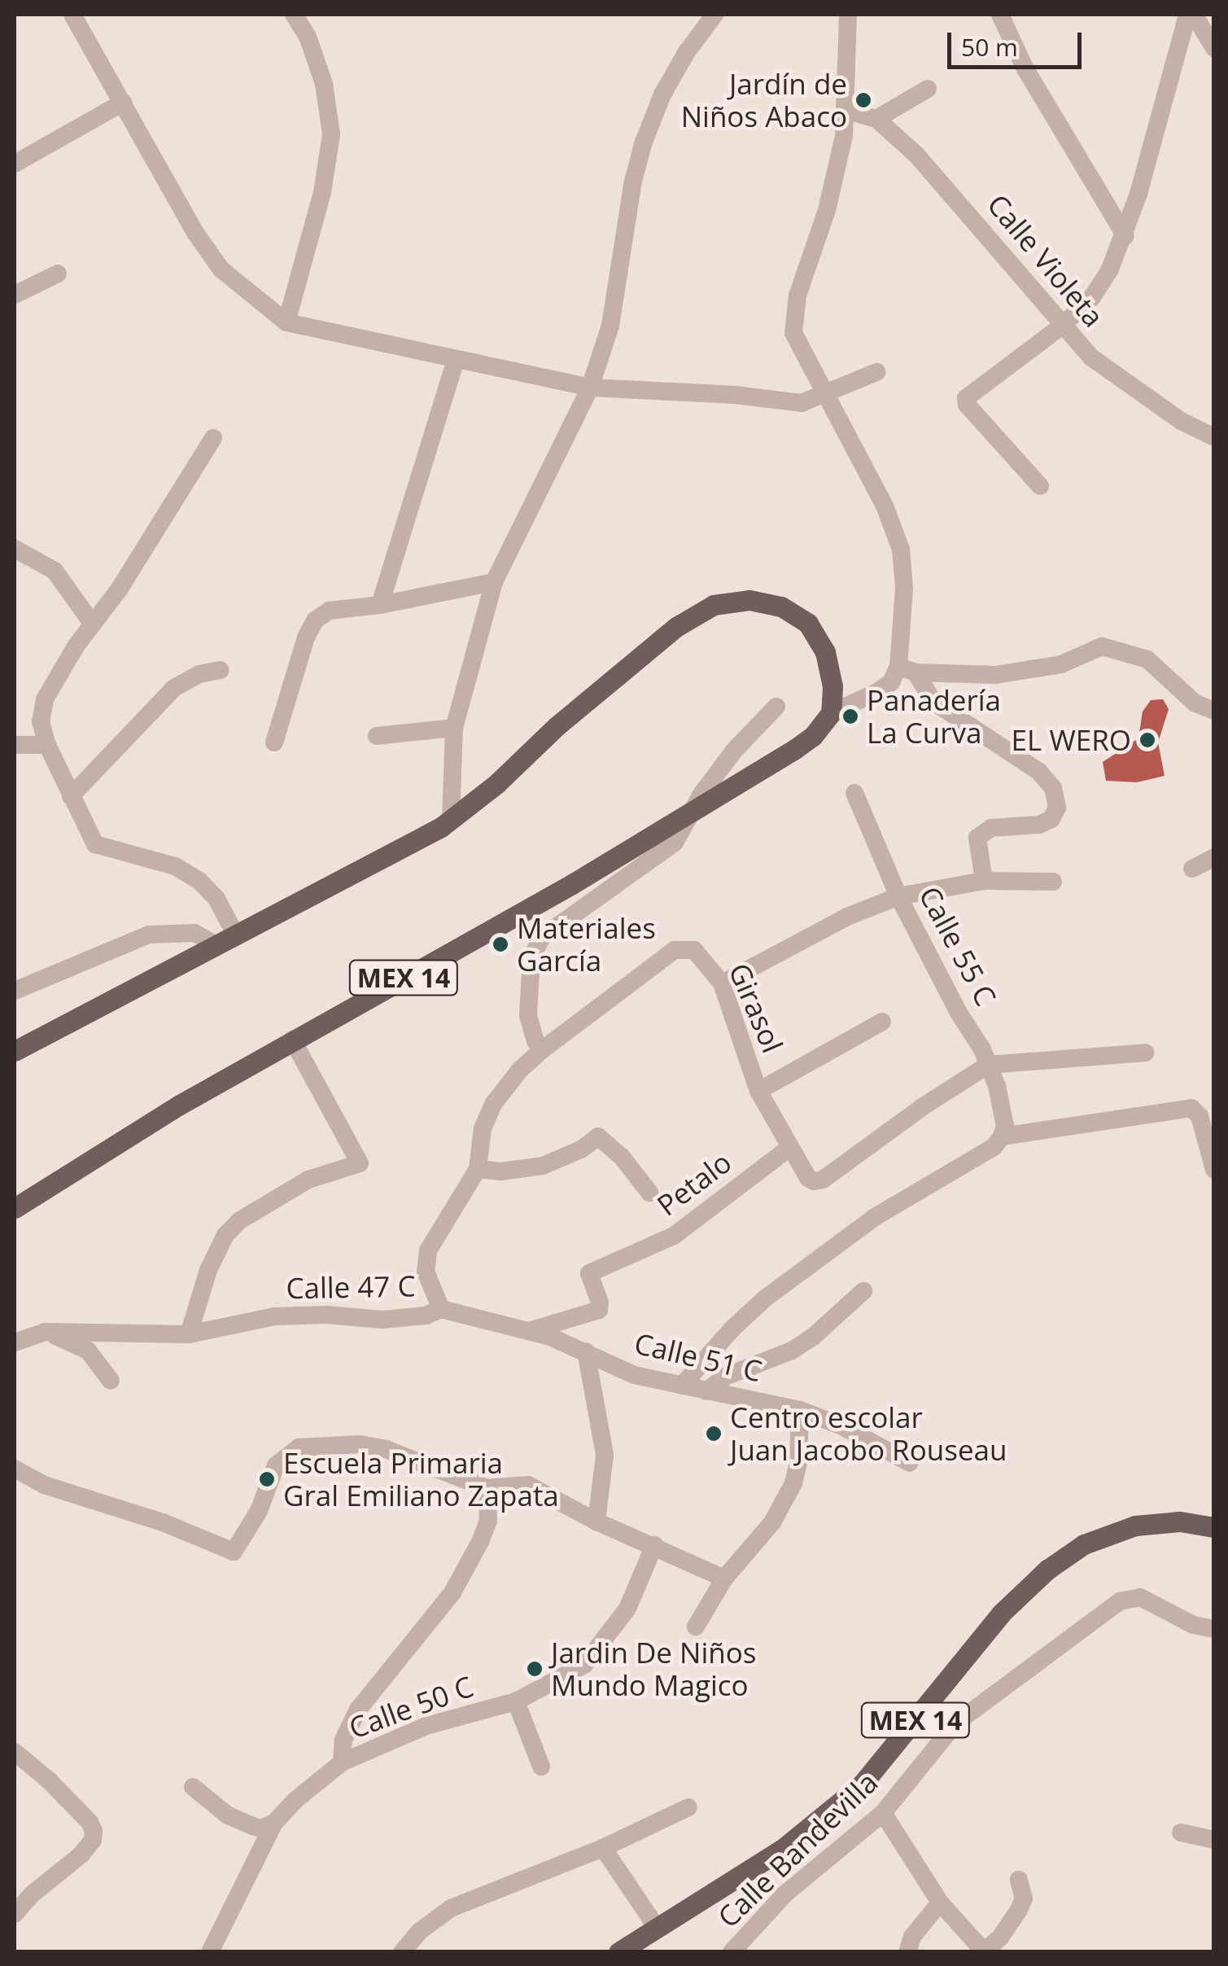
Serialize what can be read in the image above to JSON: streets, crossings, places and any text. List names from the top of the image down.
{
  "streets": {
    "main road": ["MEX 14"],
    "street": [
      "Calle Violeta",
      "Calle 55 C",
      "Girasol",
      "Petalo",
      "Calle 47 C",
      "Calle 51 C",
      "Calle 50 C",
      "Calle Bandevilla"
    ]
  },
  "crossings": [
    ["Calle 55 C", "Girasol"],
    ["Girasol", "Petalo"],
    ["Petalo", "Calle 47 C"],
    ["Calle 47 C", "Calle 51 C"]
  ],
  "places": [
    "Jardín de Niños Abaco",
    "Panadería La Curva",
    "EL WERO",
    "Materiales García",
    "Centro escolar Juan Jacobo Rouseau",
    "Escuela Primaria Gral Emiliano Zapata",
    "Jardin De Niños Mundo Magico"
  ],
  "scale_bar": "50 m"
}
